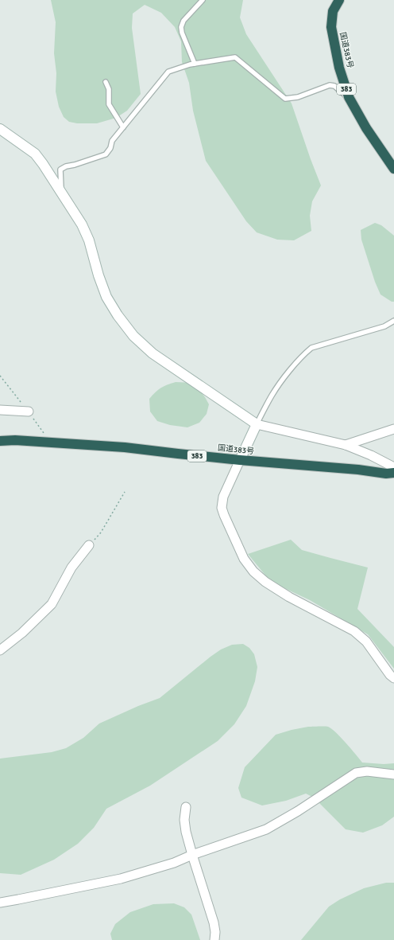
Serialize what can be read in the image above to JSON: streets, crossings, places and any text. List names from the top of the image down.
{
  "streets": {
    "highway": ["国道383号", "383"]
  }
}
